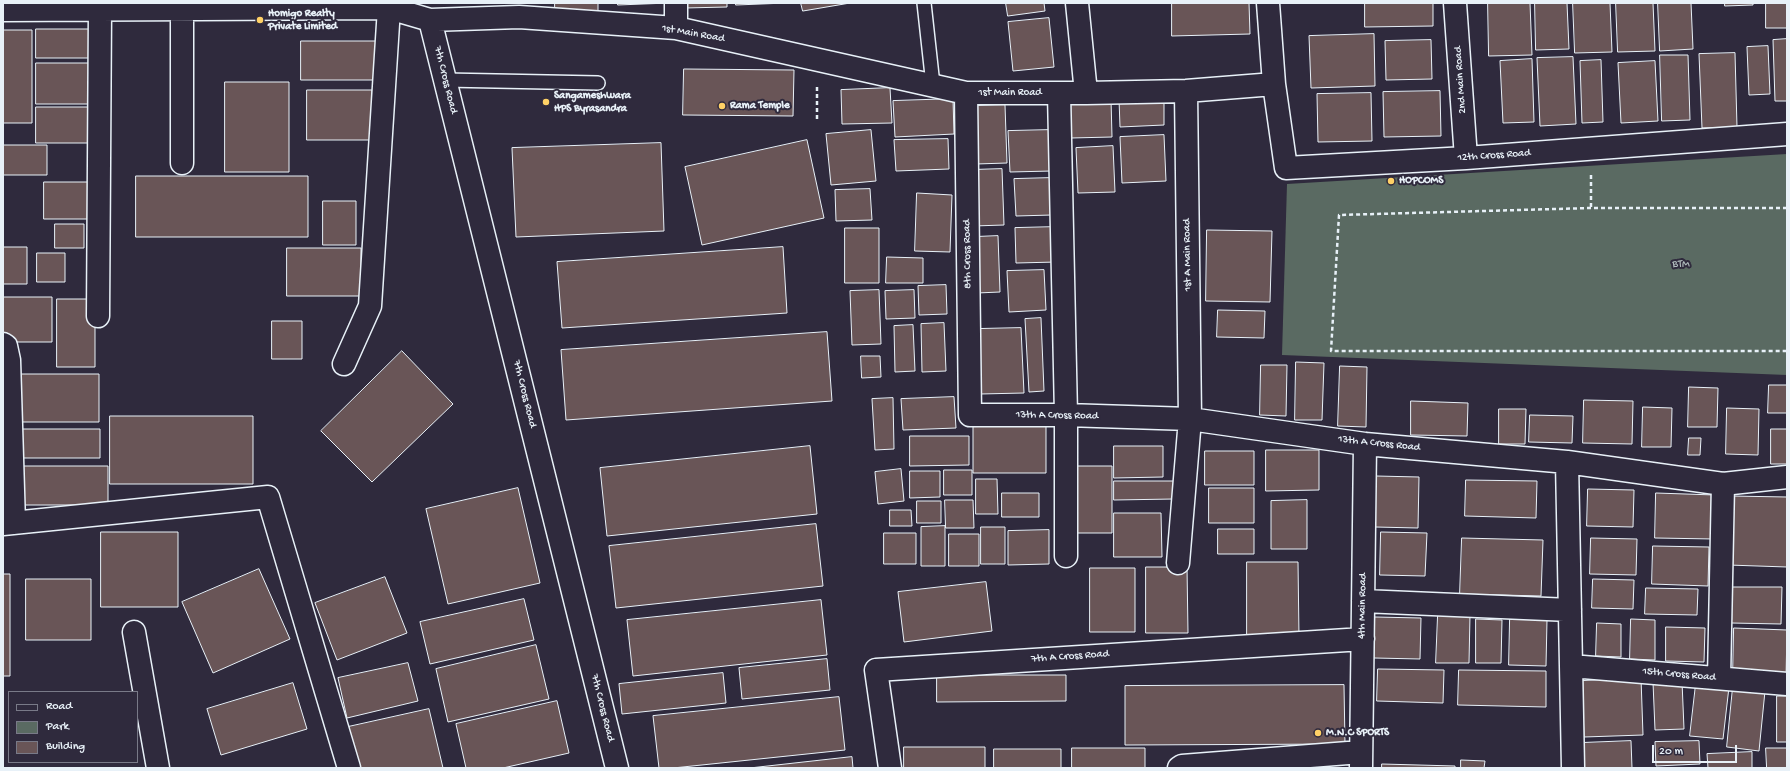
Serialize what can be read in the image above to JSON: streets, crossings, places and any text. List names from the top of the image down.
{
  "streets": {
    "street": [
      "1st Main Road",
      "7th Cross Road",
      "2nd Main Road",
      "12th Cross Road",
      "8th Cross Road",
      "1st A Main Road",
      "13th A Cross Road",
      "4th Main Road",
      "7th A Cross Road",
      "15th Cross Road"
    ]
  },
  "crossings": [
    ["1st Main Road", "7th Cross Road"],
    ["1st Main Road", "12th Cross Road"],
    ["1st Main Road", "8th Cross Road"],
    ["1st Main Road", "1st A Main Road"],
    ["2nd Main Road", "12th Cross Road"],
    ["8th Cross Road", "13th A Cross Road"],
    ["1st A Main Road", "13th A Cross Road"],
    ["13th A Cross Road", "4th Main Road"],
    ["4th Main Road", "7th A Cross Road"]
  ],
  "parks": ["BTM"],
  "places": [
    "Homigo Realty Private Limited",
    "Sangameshwara HPS Byrasandra",
    "Rama Temple",
    "HOPCOMS",
    "M.N.C SPORTS"
  ],
  "legend": ["Road", "Park", "Building"],
  "scale_bar": "20 m"
}
